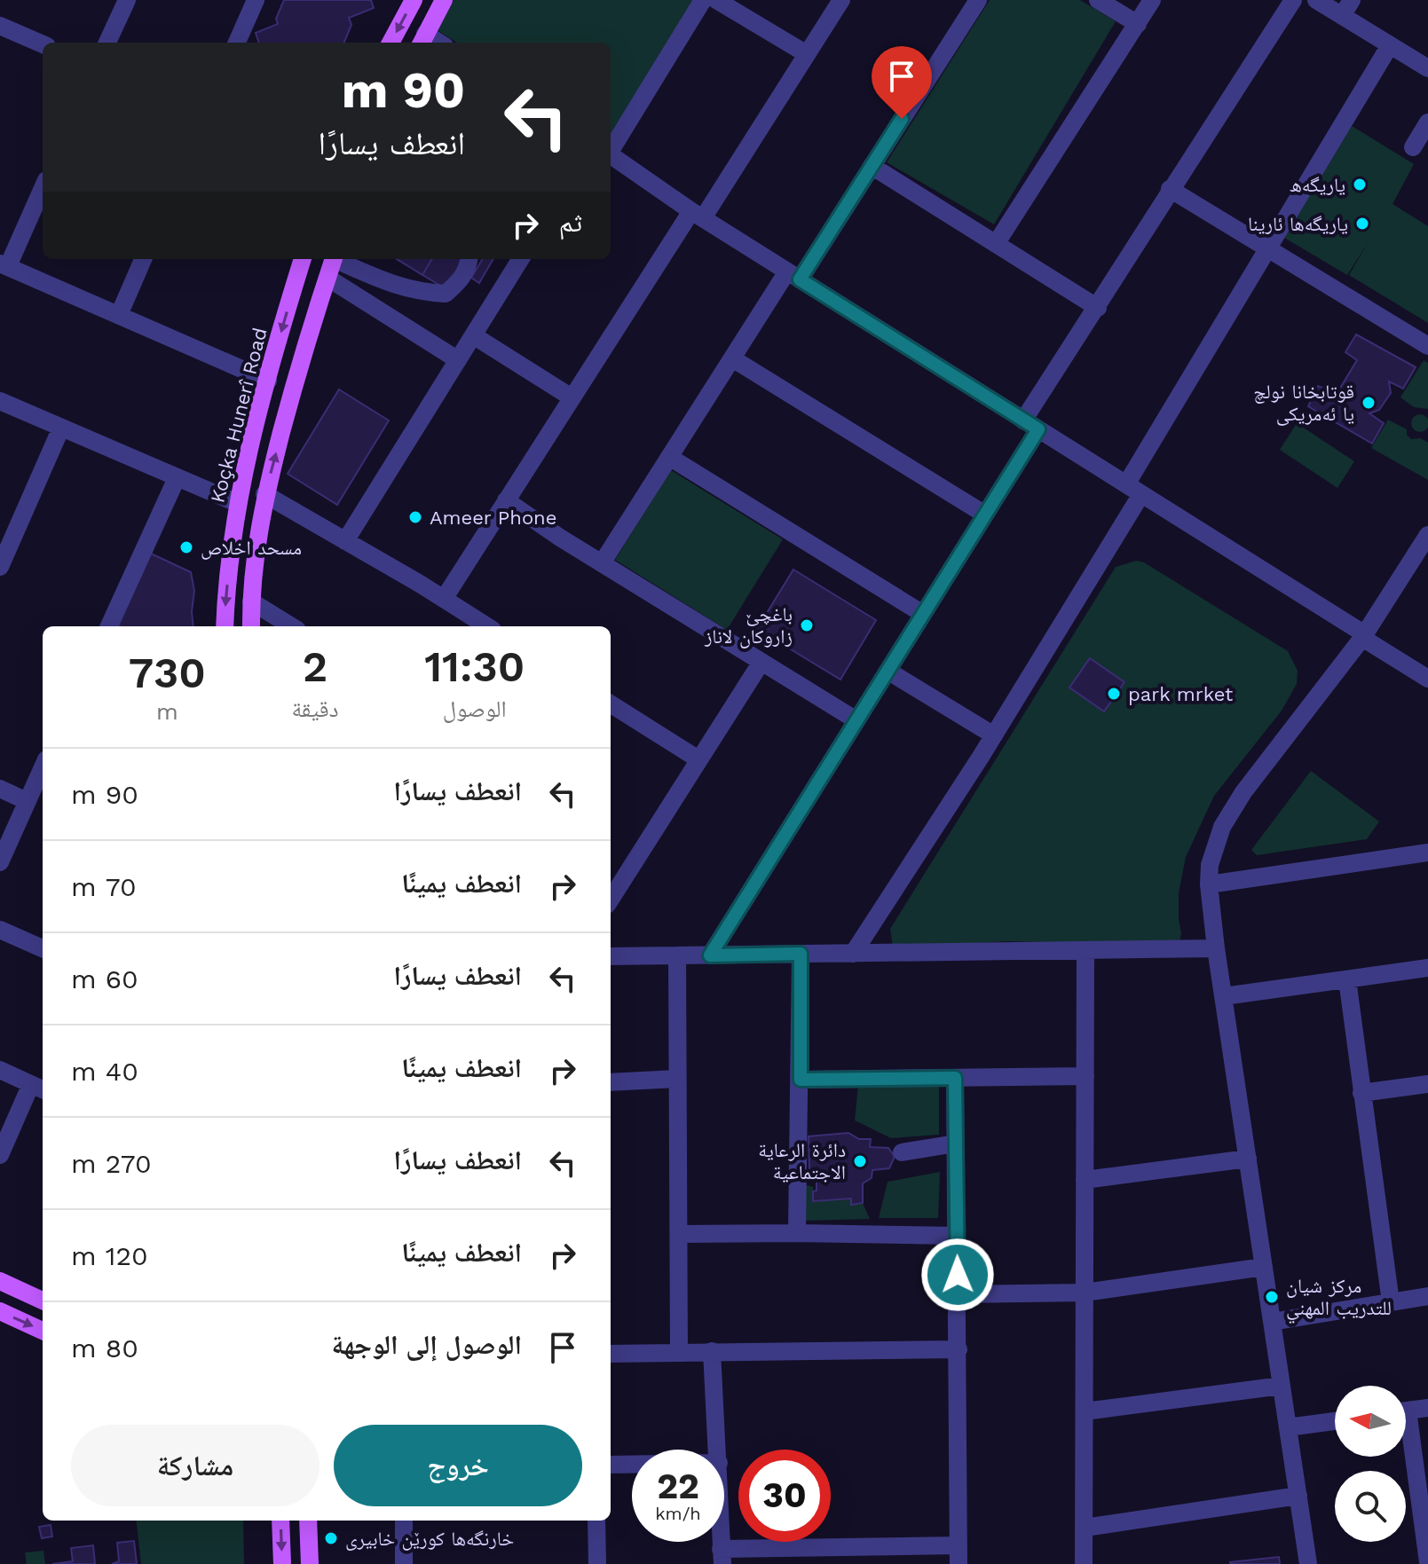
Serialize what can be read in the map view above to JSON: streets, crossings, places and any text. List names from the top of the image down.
{
  "streets": {
    "main road": ["Koçka Hunerî Road"]
  },
  "places": [
    "یاریگه‌ه",
    "ياريگەها ئارينا",
    "قوتابخانا نولچ يا ئەمريكى",
    "Ameer Phone",
    "مسحد اخلاص",
    "باغچێ زاروكان لاناز",
    "park mrket",
    "دائرة الرعاية الاجتماعية",
    "مركز شيان للتدريب المهني",
    "خارنگه‌ها كورێن خابيرى"
  ],
  "north": "left",
  "page": {
    "turn": ["90 m", "انعطف يسارًا"],
    "then": "ثم",
    "eta": [
      "11:30",
      "الوصول",
      "2",
      "دقيقة",
      "730",
      "m"
    ],
    "list": [
      {
        "name": "انعطف يسارًا",
        "value": "90 m"
      },
      {
        "name": "انعطف يمينًا",
        "value": "70 m"
      },
      {
        "name": "انعطف يسارًا",
        "value": "60 m"
      },
      {
        "name": "انعطف يمينًا",
        "value": "40 m"
      },
      {
        "name": "انعطف يسارًا",
        "value": "270 m"
      },
      {
        "name": "انعطف يمينًا",
        "value": "120 m"
      },
      {
        "name": "الوصول إلى الوجهة",
        "value": "80 m"
      }
    ],
    "buttons": ["خروج", "مشاركة"],
    "speed": "22 km/h",
    "limit": "30"
  }
}
